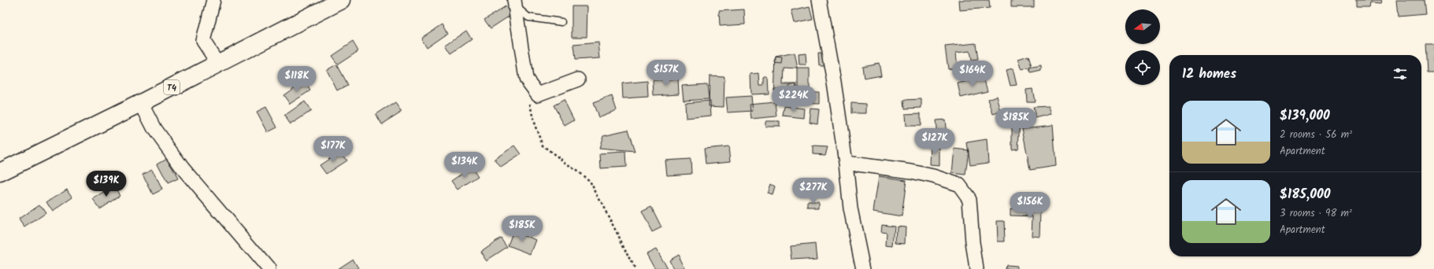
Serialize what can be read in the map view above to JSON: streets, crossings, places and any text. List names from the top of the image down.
{
  "streets": {
    "highway": ["T4"]
  },
  "north": "left",
  "page": {
    "heading": "12 homes",
    "price": [
      "$157K",
      "$164K",
      "$118K",
      "$224K",
      "$185K",
      "$127K",
      "$177K",
      "$134K",
      "$139K",
      "$277K",
      "$156K",
      "$185K"
    ],
    "list": [
      {
        "name": "$139,000",
        "note": "2 rooms · 56 m² · Apartment"
      },
      {
        "name": "$185,000",
        "note": "3 rooms · 98 m² · Apartment"
      }
    ]
  }
}
